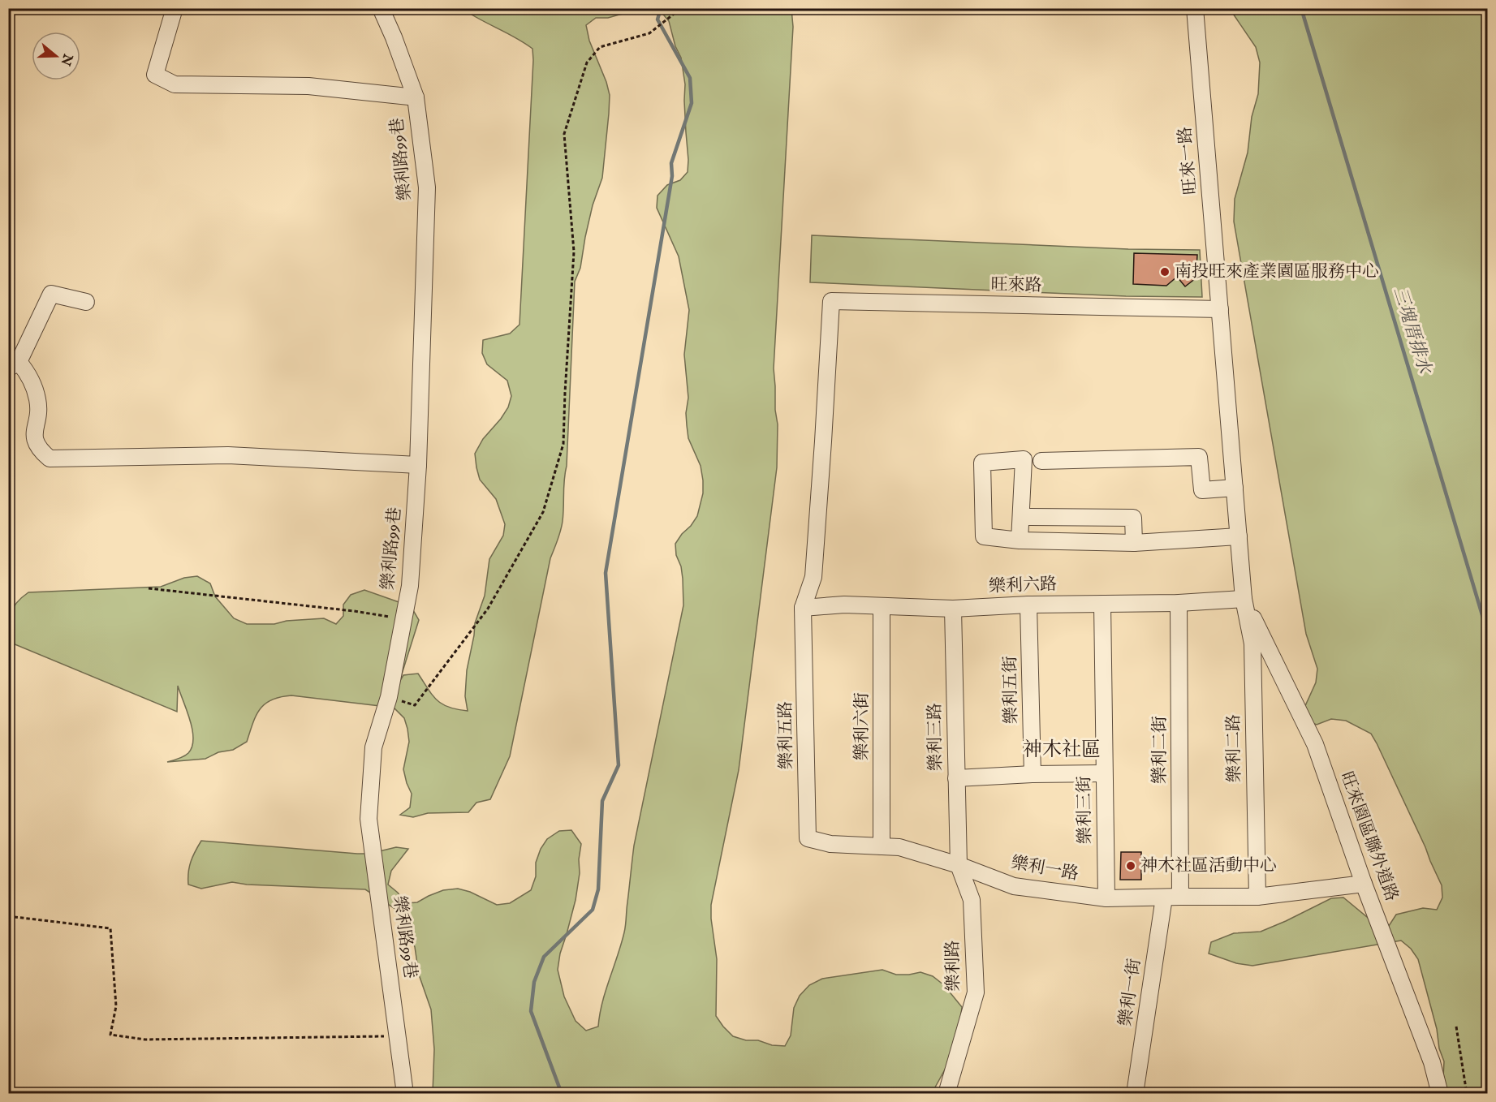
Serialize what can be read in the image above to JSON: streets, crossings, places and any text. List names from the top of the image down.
{
  "streets": {
    "street": [
      "樂利路99巷",
      "旺來一路",
      "旺來路",
      "樂利六路",
      "樂利五街",
      "樂利六街",
      "樂利五路",
      "樂利三路",
      "樂利二路",
      "樂利二街",
      "樂利三街",
      "旺來園區聯外道路",
      "樂利一路",
      "樂利路",
      "樂利一街"
    ]
  },
  "crossings": [
    ["旺來一路", "旺來路"],
    ["旺來路", "樂利六路"],
    ["旺來路", "樂利五路"],
    ["樂利六路", "樂利五街"],
    ["樂利六路", "樂利六街"],
    ["樂利六路", "樂利五路"],
    ["樂利六路", "樂利三路"],
    ["樂利六路", "樂利二路"],
    ["樂利六路", "樂利二街"],
    ["樂利六路", "樂利三街"],
    ["樂利六路", "旺來園區聯外道路"],
    ["樂利六街", "樂利一路"],
    ["樂利五路", "樂利一路"],
    ["樂利三路", "樂利一路"],
    ["樂利三路", "樂利路"],
    ["樂利二路", "旺來園區聯外道路"],
    ["樂利二路", "樂利一路"],
    ["樂利二街", "樂利一路"],
    ["樂利三街", "樂利一路"],
    ["旺來園區聯外道路", "樂利一路"],
    ["樂利一路", "樂利路"],
    ["樂利一路", "樂利一街"]
  ],
  "districts": ["神木社區"],
  "water": ["三塊厝排水"],
  "places": ["南投旺來產業園區服務中心", "神木社區活動中心"],
  "north": "right"
}
